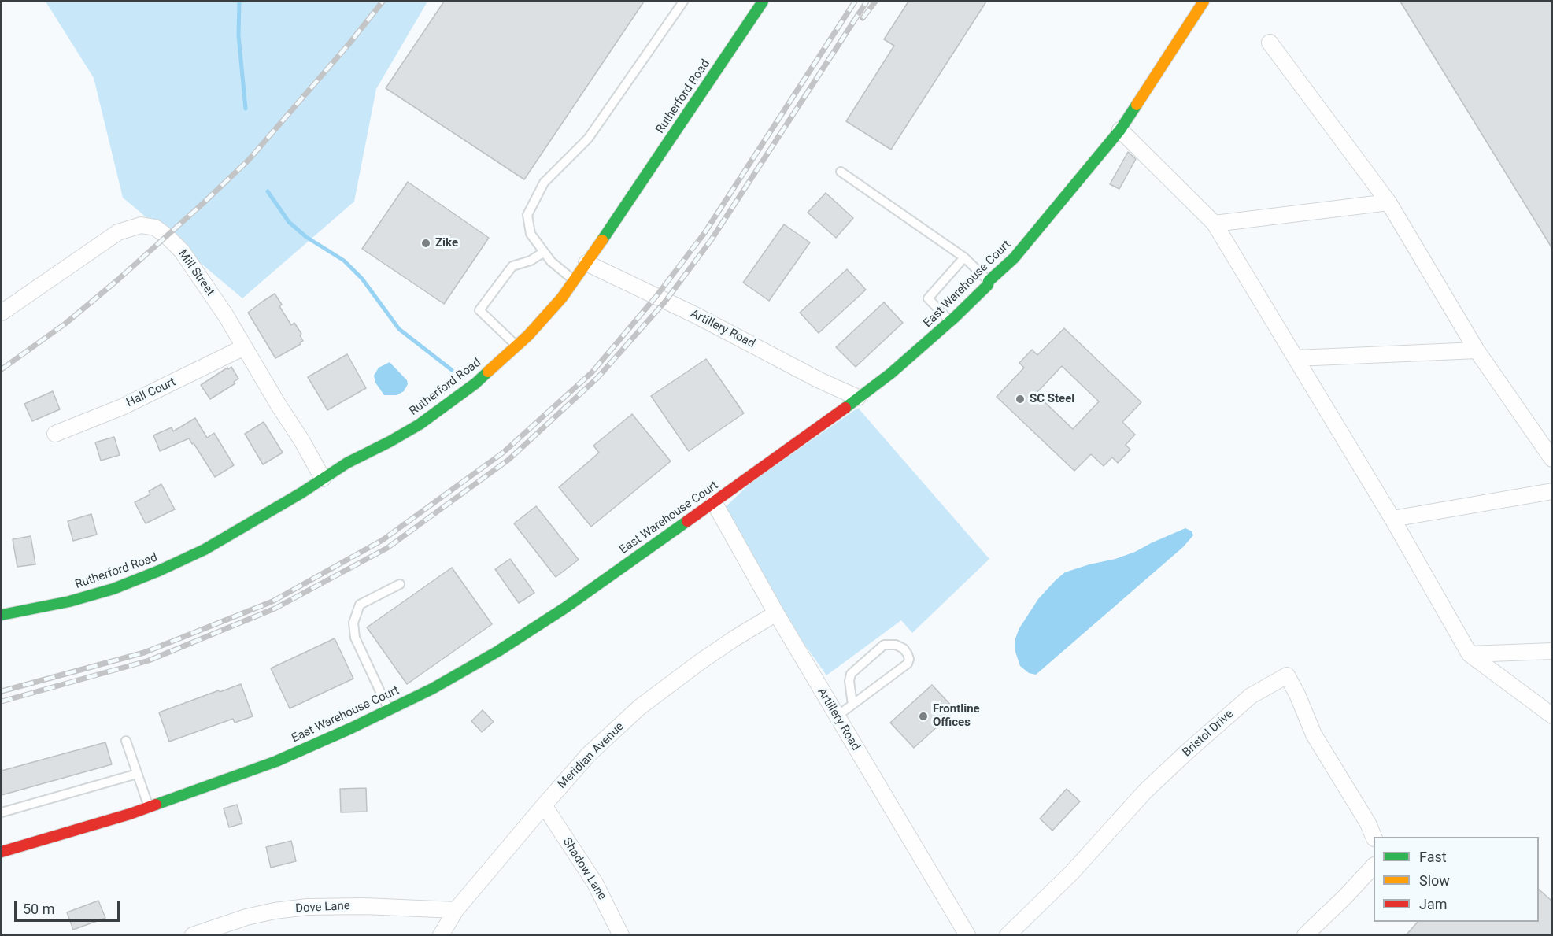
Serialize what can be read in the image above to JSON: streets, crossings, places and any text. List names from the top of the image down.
{
  "streets": {
    "street": [
      "Rutherford Road",
      "Mill Street",
      "East Warehouse Court",
      "Artillery Road",
      "Hall Court",
      "Bristol Drive",
      "Meridian Avenue",
      "Shadow Lane",
      "Dove Lane"
    ]
  },
  "crossings": [
    ["Rutherford Road", "Mill Street"],
    ["Rutherford Road", "Artillery Road"],
    ["Mill Street", "Hall Court"],
    ["East Warehouse Court", "Artillery Road"],
    ["Artillery Road", "Meridian Avenue"],
    ["Meridian Avenue", "Shadow Lane"],
    ["Meridian Avenue", "Dove Lane"]
  ],
  "places": ["Zike", "SC Steel", "Frontline Offices"],
  "legend": ["Fast", "Slow", "Jam"],
  "scale_bar": "50 m"
}
